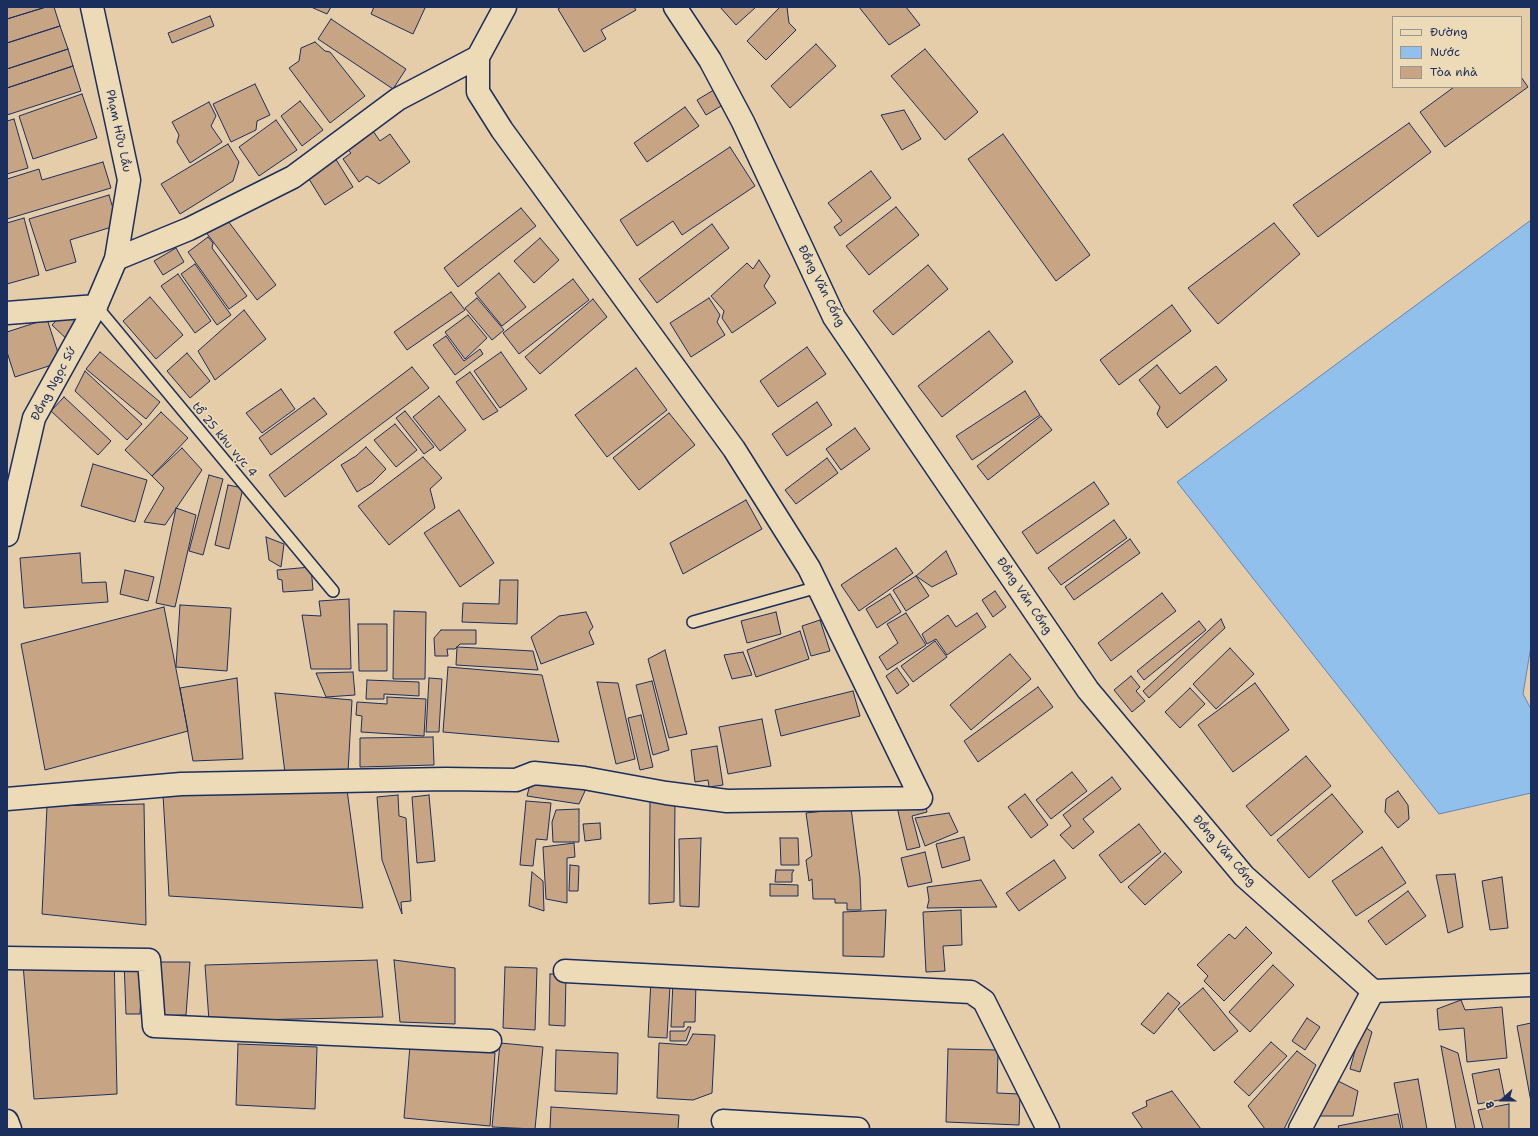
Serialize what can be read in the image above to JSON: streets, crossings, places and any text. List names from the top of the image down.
{
  "streets": {
    "street": ["Phạm Hữu Lầu", "Đồng Văn Cống", "Đồng Ngọc Sứ"],
    "lane": ["tổ 25 khu vực 4"]
  },
  "crossings": [
    ["Phạm Hữu Lầu", "Đồng Ngọc Sứ"],
    ["Phạm Hữu Lầu", "tổ 25 khu vực 4"],
    ["Đồng Ngọc Sứ", "tổ 25 khu vực 4"]
  ],
  "legend": ["Đường", "Nước", "Tòa nhà"],
  "north": "left"
}
